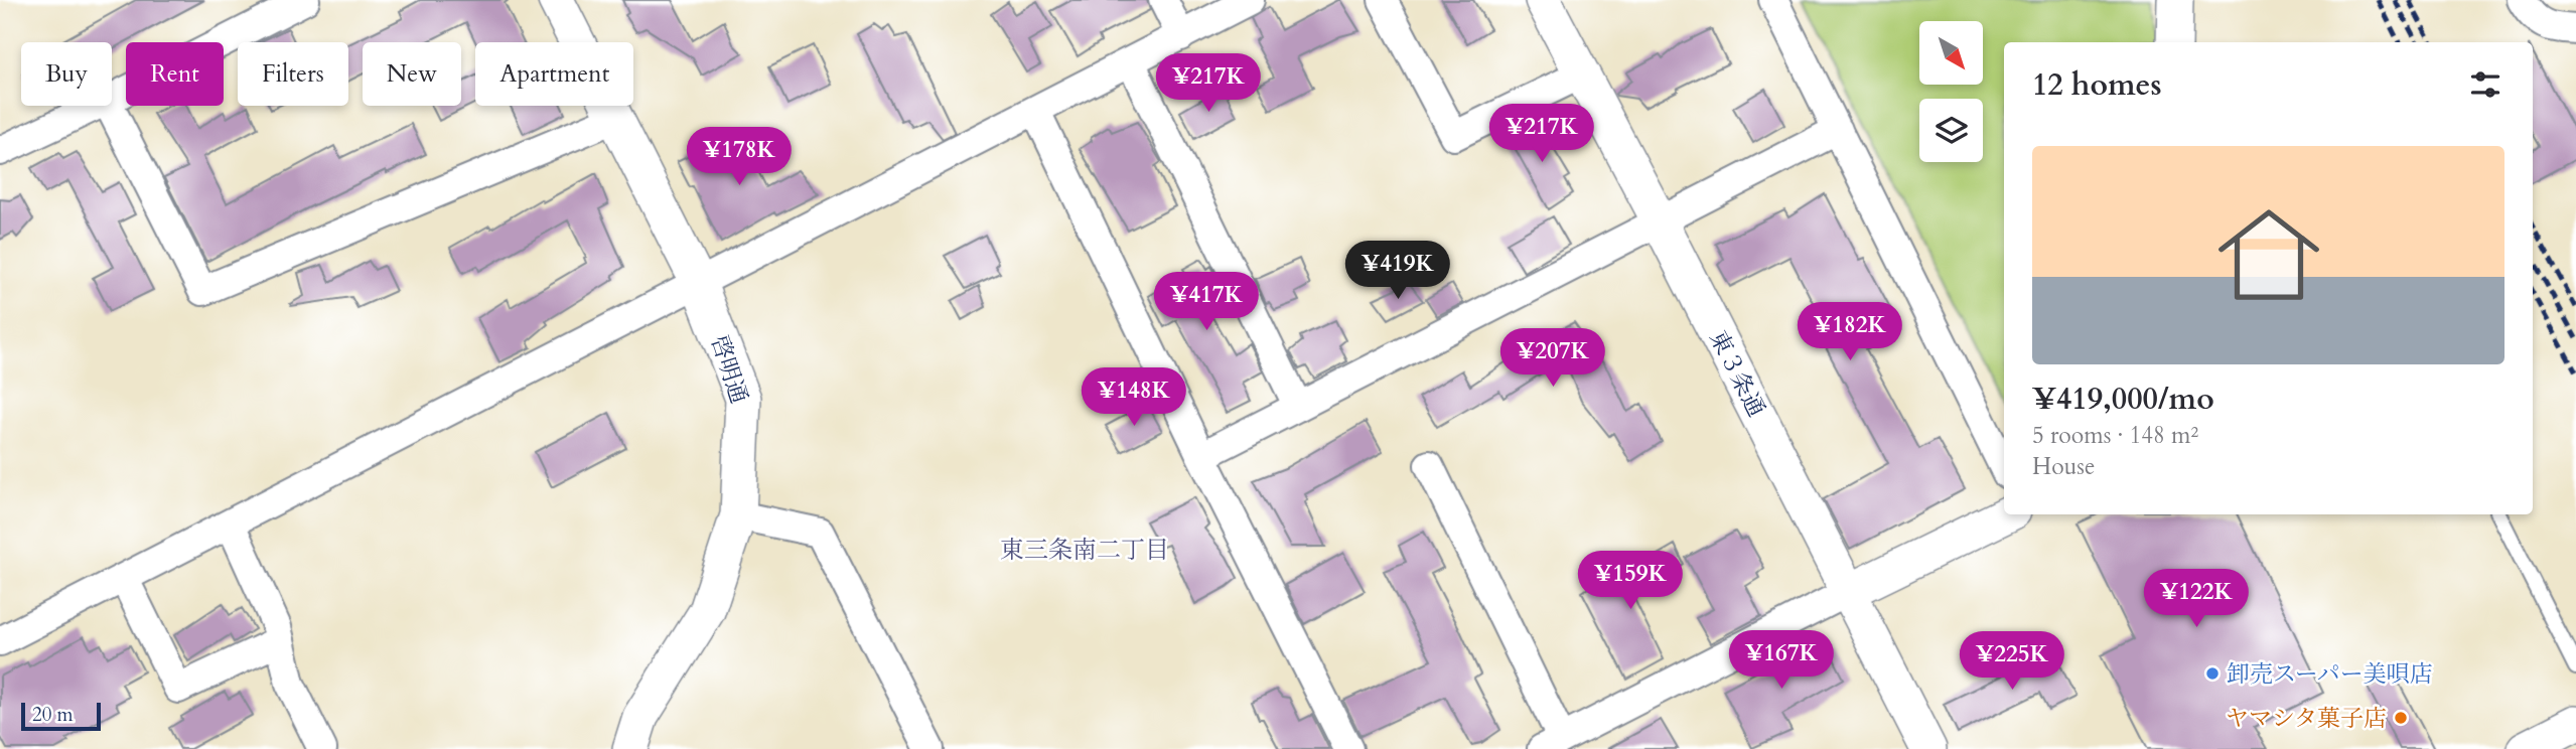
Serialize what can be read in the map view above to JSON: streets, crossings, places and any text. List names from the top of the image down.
{
  "streets": {
    "street": ["啓明通", "東３条通"]
  },
  "districts": ["東三条南二丁目"],
  "places": ["卸売スーパー美唄店", "ヤマシタ菓子店"],
  "scale_bar": "20 m",
  "north": "bottom right",
  "page": {
    "chip": [
      "Buy",
      "Rent",
      "Filters",
      "New",
      "Apartment"
    ],
    "heading": "12 homes",
    "price": [
      "¥217K",
      "¥217K",
      "¥178K",
      "¥419K",
      "¥417K",
      "¥182K",
      "¥207K",
      "¥148K",
      "¥159K",
      "¥122K",
      "¥167K",
      "¥225K"
    ],
    "list": [
      {
        "name": "¥419,000/mo",
        "note": "5 rooms · 148 m² · House"
      }
    ],
    "scale": "20 m"
  }
}
